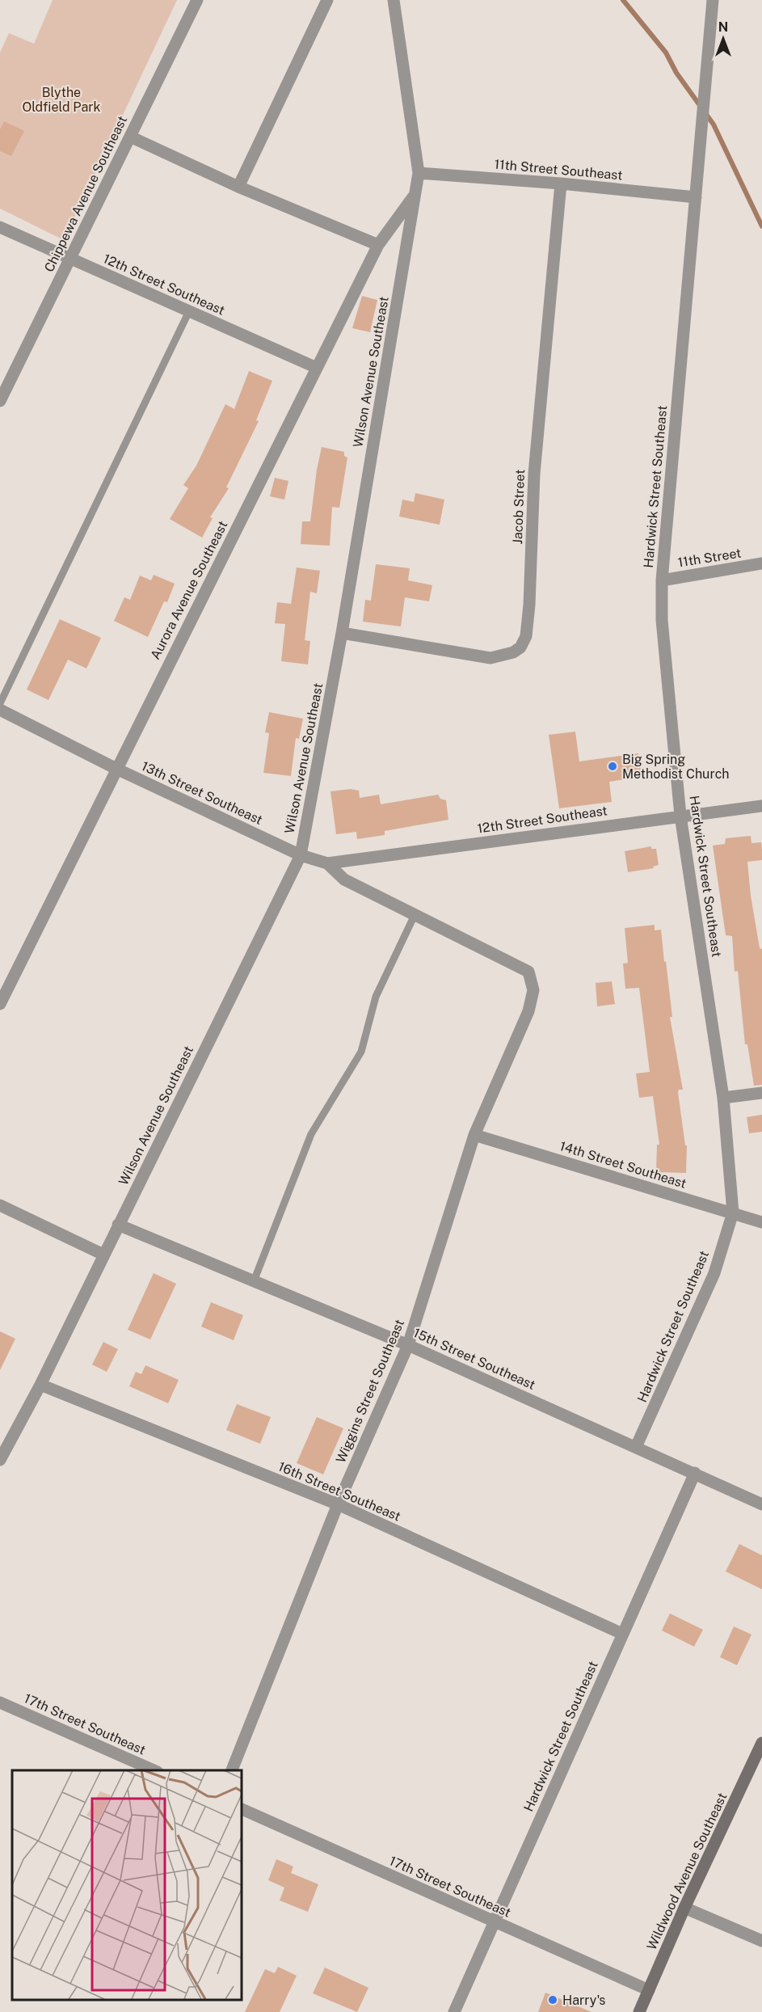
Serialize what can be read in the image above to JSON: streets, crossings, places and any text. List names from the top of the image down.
{
  "streets": {
    "main road": ["Wildwood Avenue Southeast"],
    "street": [
      "11th Street Southeast",
      "Chippewa Avenue Southeast",
      "12th Street Southeast",
      "Wilson Avenue Southeast",
      "Hardwick Street Southeast",
      "Jacob Street",
      "11th Street",
      "Aurora Avenue Southeast",
      "13th Street Southeast",
      "14th Street Southeast",
      "15th Street Southeast",
      "Wiggins Street Southeast",
      "16th Street Southeast",
      "17th Street Southeast"
    ]
  },
  "crossings": [
    ["11th Street Southeast", "Wilson Avenue Southeast"],
    ["11th Street Southeast", "Hardwick Street Southeast"],
    ["11th Street Southeast", "Jacob Street"],
    ["Chippewa Avenue Southeast", "12th Street Southeast"],
    ["12th Street Southeast", "Hardwick Street Southeast"],
    ["12th Street Southeast", "Aurora Avenue Southeast"],
    ["12th Street Southeast", "13th Street Southeast"],
    ["Wilson Avenue Southeast", "Jacob Street"],
    ["Wilson Avenue Southeast", "Aurora Avenue Southeast"],
    ["Wilson Avenue Southeast", "13th Street Southeast"],
    ["Wilson Avenue Southeast", "15th Street Southeast"],
    ["Wilson Avenue Southeast", "16th Street Southeast"],
    ["Hardwick Street Southeast", "11th Street"],
    ["Hardwick Street Southeast", "14th Street Southeast"],
    ["Hardwick Street Southeast", "15th Street Southeast"],
    ["Hardwick Street Southeast", "16th Street Southeast"],
    ["Hardwick Street Southeast", "17th Street Southeast"],
    ["Aurora Avenue Southeast", "13th Street Southeast"],
    ["13th Street Southeast", "Wiggins Street Southeast"],
    ["14th Street Southeast", "Wiggins Street Southeast"],
    ["15th Street Southeast", "Wiggins Street Southeast"],
    ["Wiggins Street Southeast", "16th Street Southeast"],
    ["17th Street Southeast", "Wildwood Avenue Southeast"]
  ],
  "parks": ["Blythe Oldfield Park"],
  "places": ["Big Spring Methodist Church", "Harry's"],
  "north": "top"
}
